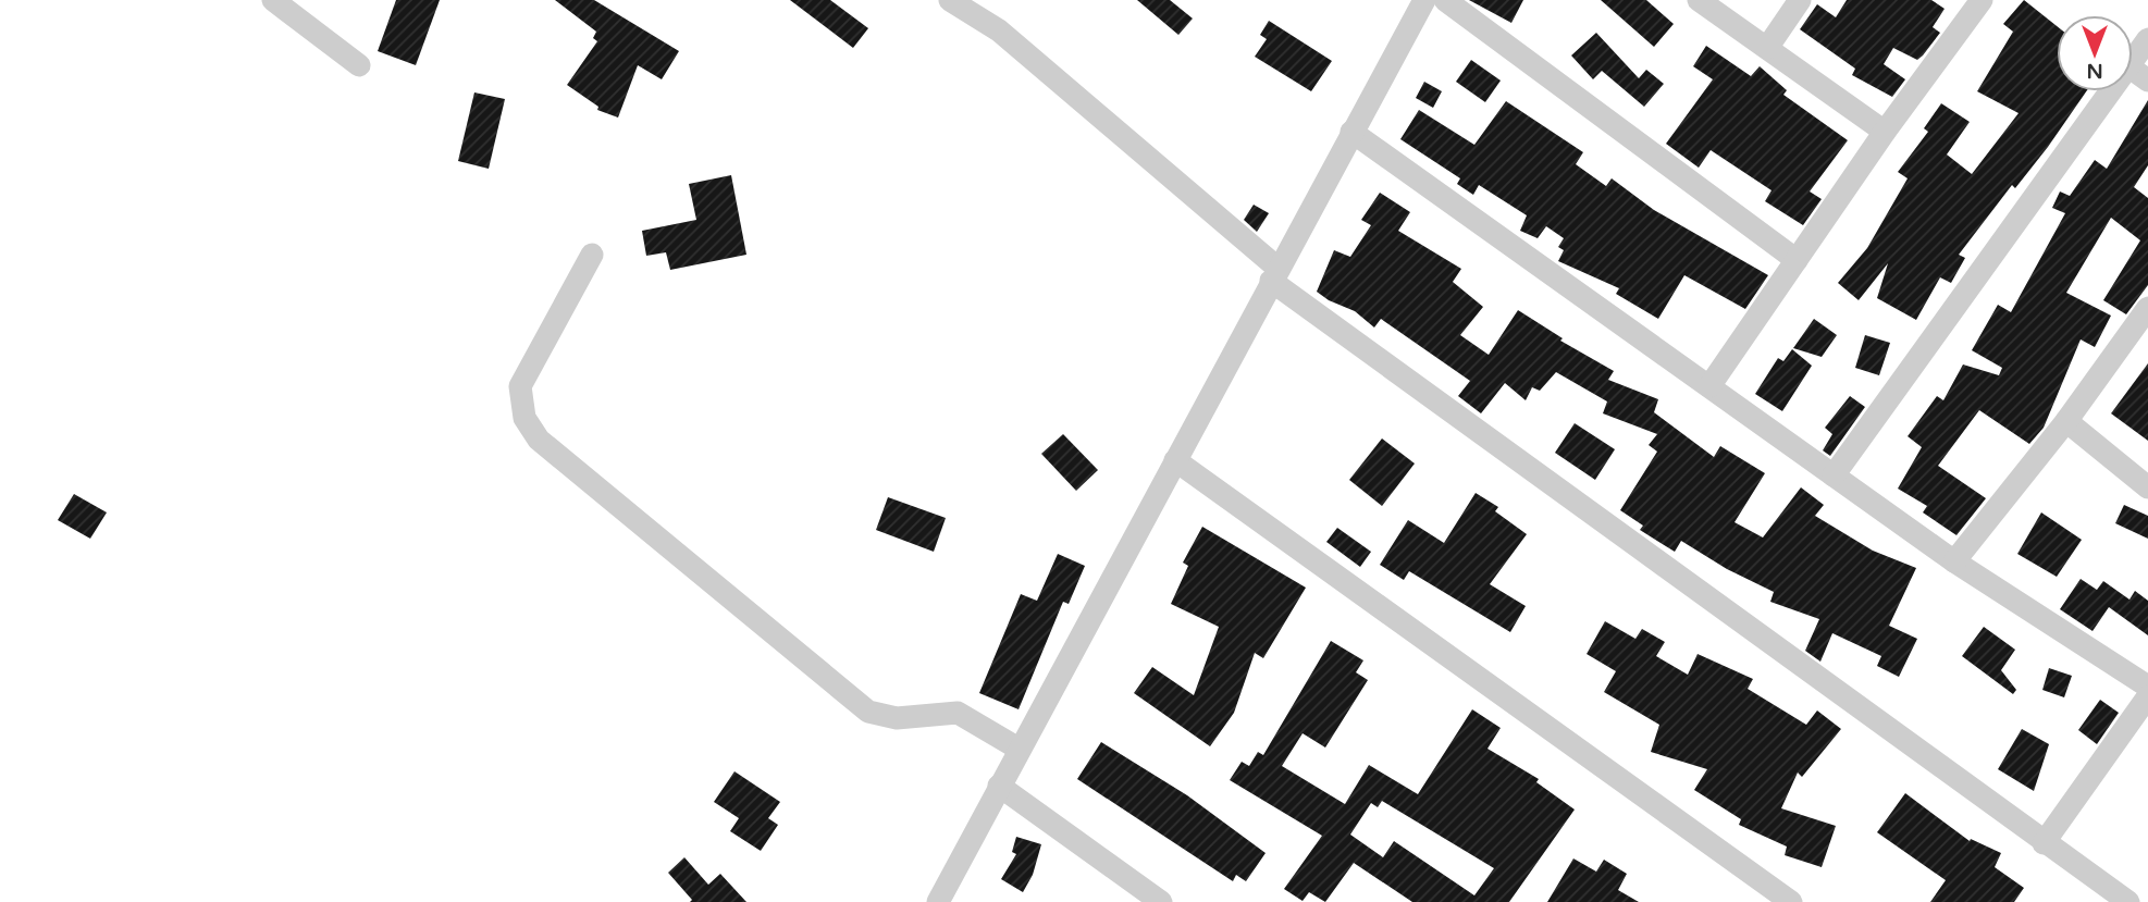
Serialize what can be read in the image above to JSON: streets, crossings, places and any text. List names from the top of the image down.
{
  "north": "bottom"
}
